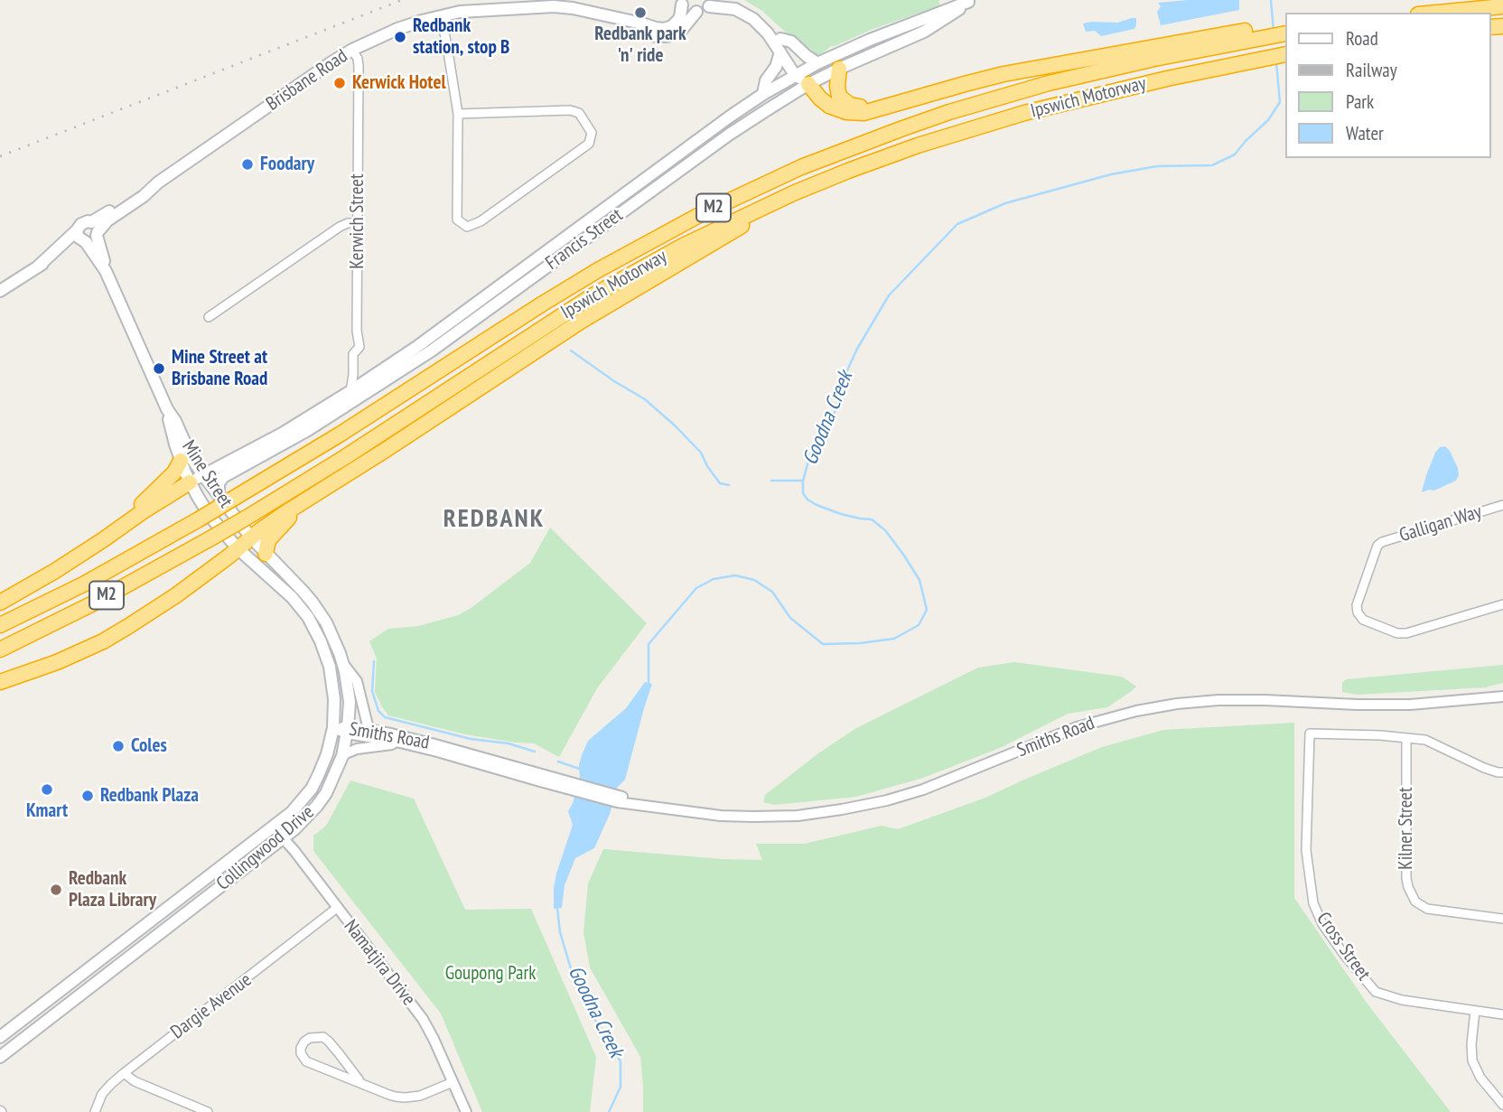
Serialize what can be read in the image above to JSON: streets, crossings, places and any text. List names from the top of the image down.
{
  "streets": {
    "highway": ["Ipswich Motorway", "M2"],
    "main road": [
      "Brisbane Road",
      "Francis Street",
      "Mine Street",
      "Collingwood Drive"
    ],
    "street": [
      "Kerwich Street",
      "Galligan Way",
      "Smiths Road",
      "Kilner Street",
      "Cross Street",
      "Namatjira Drive",
      "Dargie Avenue"
    ]
  },
  "crossings": [
    ["Brisbane Road", "Kerwich Street"],
    ["Brisbane Road", "Mine Street"],
    ["Kerwich Street", "Francis Street"],
    ["Francis Street", "Mine Street"],
    ["Mine Street", "Collingwood Drive"],
    ["Smiths Road", "Collingwood Drive"],
    ["Kilner Street", "Cross Street"],
    ["Collingwood Drive", "Namatjira Drive"],
    ["Namatjira Drive", "Dargie Avenue"]
  ],
  "districts": ["REDBANK"],
  "water": ["Goodna Creek"],
  "parks": ["Goupong Park"],
  "places": [
    "Redbank park 'n' ride",
    "Redbank station, stop B",
    "Kerwick Hotel",
    "Foodary",
    "Mine Street at Brisbane Road",
    "Coles",
    "Kmart",
    "Redbank Plaza",
    "Redbank Plaza Library"
  ],
  "legend": [
    "Road",
    "Railway",
    "Park",
    "Water"
  ]
}
